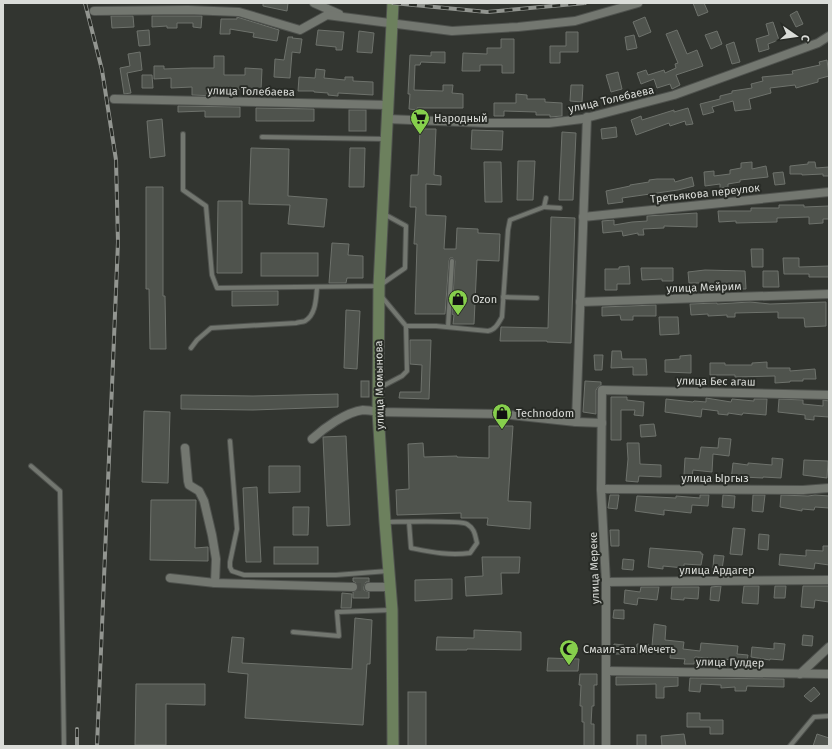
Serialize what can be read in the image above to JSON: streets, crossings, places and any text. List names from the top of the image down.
{
  "streets": {
    "main road": ["улица Момынова"],
    "street": [
      "улица Толебаева",
      "Третьякова переулок",
      "улица Мейрим",
      "улица Бес агаш",
      "улица Ыргыз",
      "улица Мереке",
      "улица Ардагер",
      "улица Гулдер"
    ]
  },
  "crossings": [
    ["улица Толебаева", "улица Момынова"],
    ["улица Бес агаш", "улица Мереке"],
    ["улица Ыргыз", "улица Мереке"],
    ["улица Мереке", "улица Ардагер"],
    ["улица Мереке", "улица Гулдер"]
  ],
  "places": {
    "supermarket": ["Народный"],
    "shop": ["Ozon", "Technodom"],
    "mosque": ["Смаил-ата Мечеть"]
  },
  "north": "right"
}
